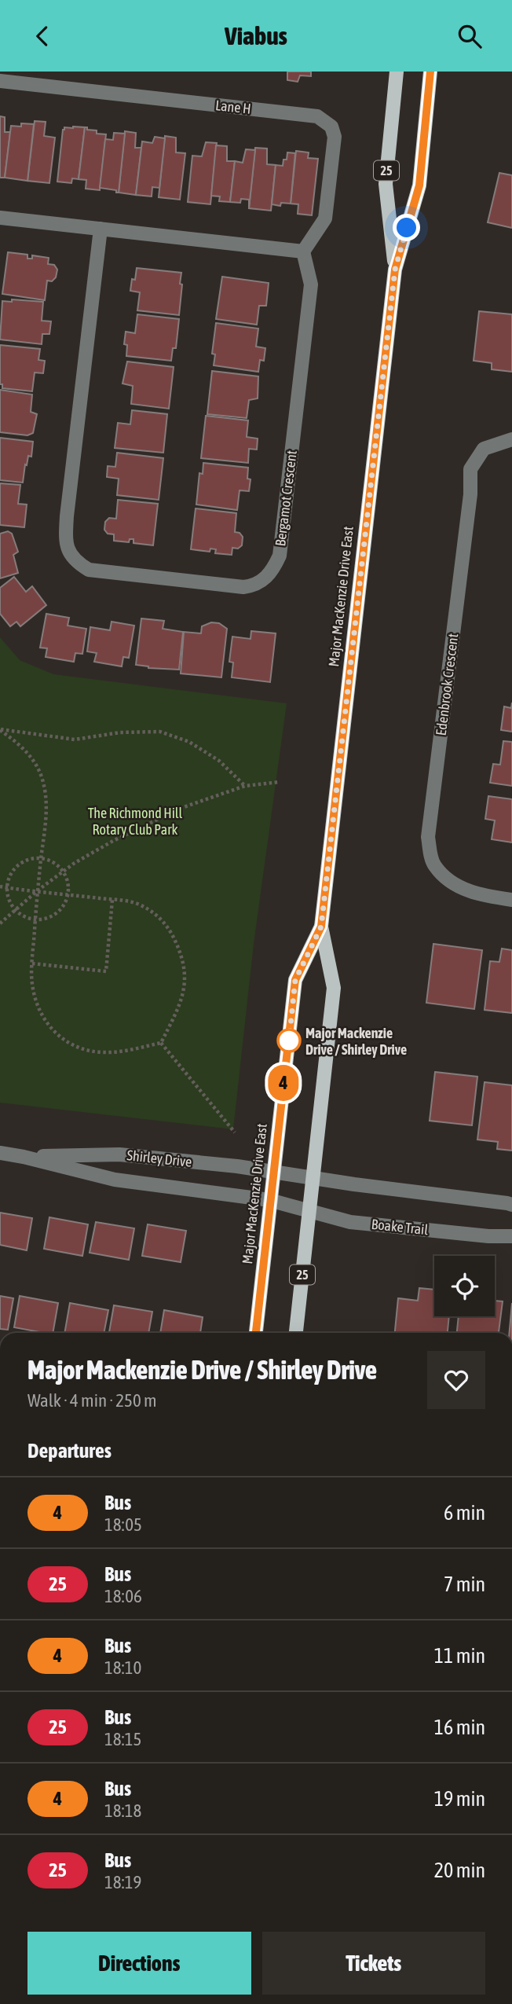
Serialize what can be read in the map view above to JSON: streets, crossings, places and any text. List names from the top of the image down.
{
  "streets": {
    "main road": ["25", "Major MacKenzie Drive East"],
    "street": [
      "Lane H",
      "Bergamot Crescent",
      "Edenbrook Crescent",
      "Shirley Drive",
      "Boake Trail"
    ]
  },
  "crossings": [
    ["Lane H", "Bergamot Crescent"],
    ["Major MacKenzie Drive East", "Shirley Drive"],
    ["Major MacKenzie Drive East", "Boake Trail"],
    ["Shirley Drive", "Boake Trail"]
  ],
  "parks": ["The Richmond Hill Rotary Club Park"],
  "places": ["Major Mackenzie Drive / Shirley Drive"],
  "lines": ["bus line 4"],
  "page": {
    "header": "Viabus",
    "on_map": "4",
    "heading": [
      ["Major Mackenzie Drive / Shirley Drive", "Walk · 4 min · 250 m"],
      "Departures"
    ],
    "list": [
      {
        "mark": "4",
        "name": "Bus",
        "note": "18:05",
        "value": "6 min"
      },
      {
        "mark": "25",
        "name": "Bus",
        "note": "18:06",
        "value": "7 min"
      },
      {
        "mark": "4",
        "name": "Bus",
        "note": "18:10",
        "value": "11 min"
      },
      {
        "mark": "25",
        "name": "Bus",
        "note": "18:15",
        "value": "16 min"
      },
      {
        "mark": "4",
        "name": "Bus",
        "note": "18:18",
        "value": "19 min"
      },
      {
        "mark": "25",
        "name": "Bus",
        "note": "18:19",
        "value": "20 min"
      }
    ],
    "buttons": ["Directions", "Tickets"]
  }
}
